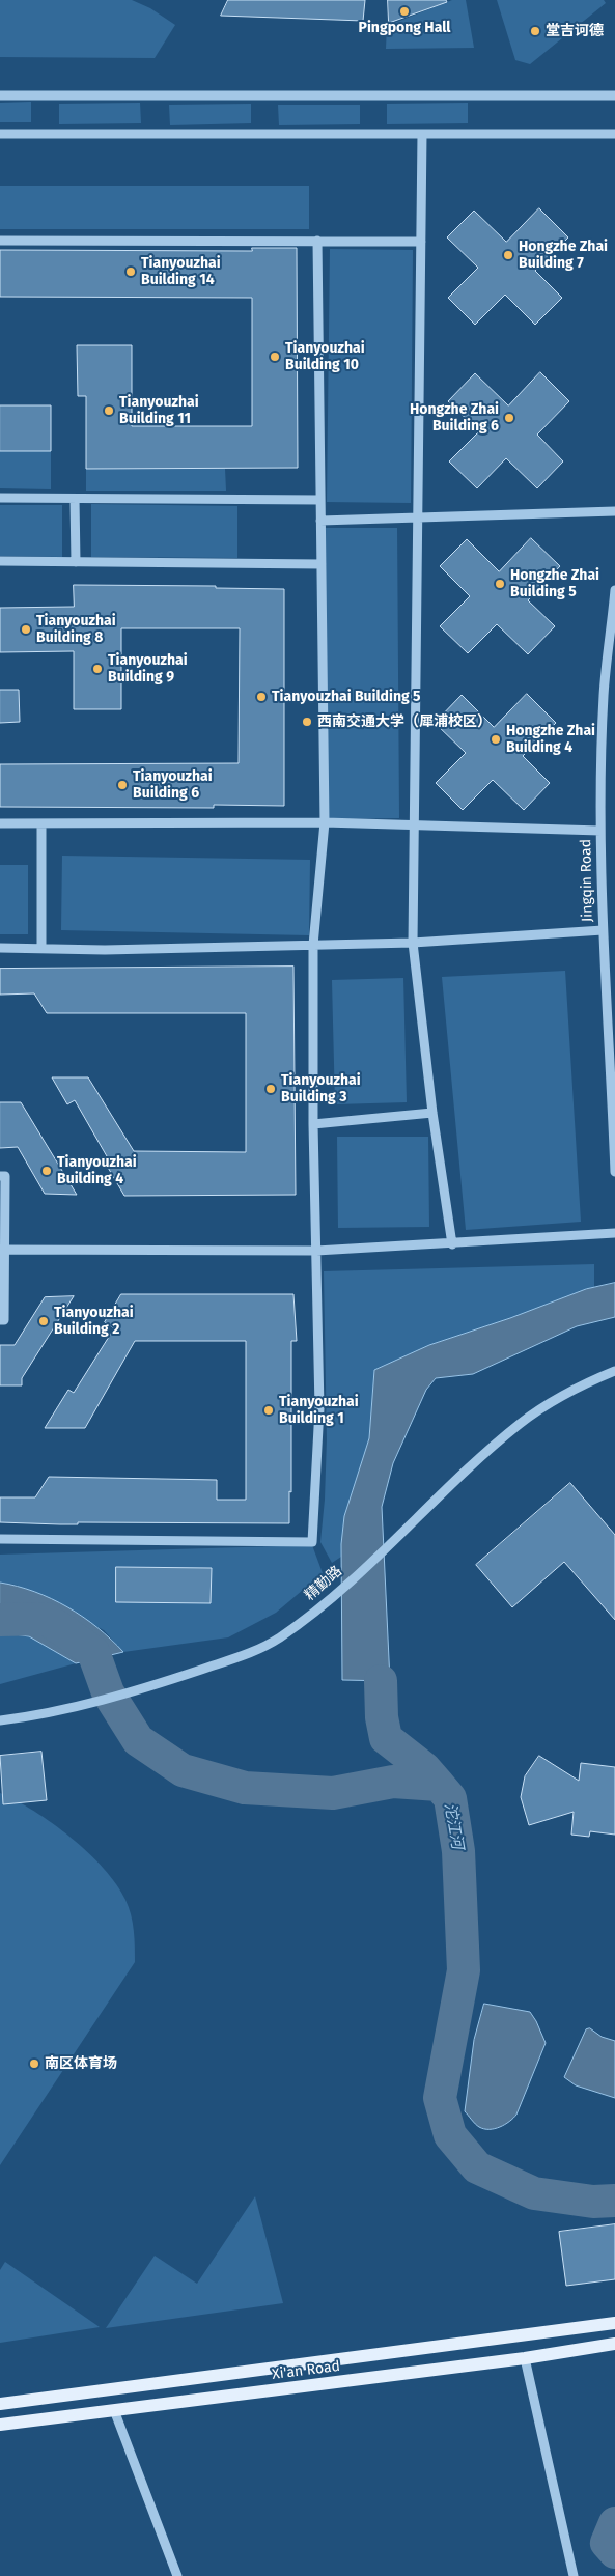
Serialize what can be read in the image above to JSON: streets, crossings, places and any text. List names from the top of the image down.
{
  "streets": {
    "main road": ["Xi'an Road"],
    "street": ["Jingqin Road", "精勤路"]
  },
  "water": ["沱江河"],
  "places": [
    "Pingpong Hall",
    "堂吉诃德",
    "Hongzhe Zhai Building 7",
    "Tianyouzhai Building 14",
    "Tianyouzhai Building 10",
    "Tianyouzhai Building 11",
    "Hongzhe Zhai Building 6",
    "Hongzhe Zhai Building 5",
    "Tianyouzhai Building 8",
    "Tianyouzhai Building 9",
    "Tianyouzhai Building 5",
    "西南交通大学（犀浦校区）",
    "Hongzhe Zhai Building 4",
    "Tianyouzhai Building 6",
    "Tianyouzhai Building 3",
    "Tianyouzhai Building 4",
    "Tianyouzhai Building 2",
    "Tianyouzhai Building 1",
    "南区体育场"
  ]
}
